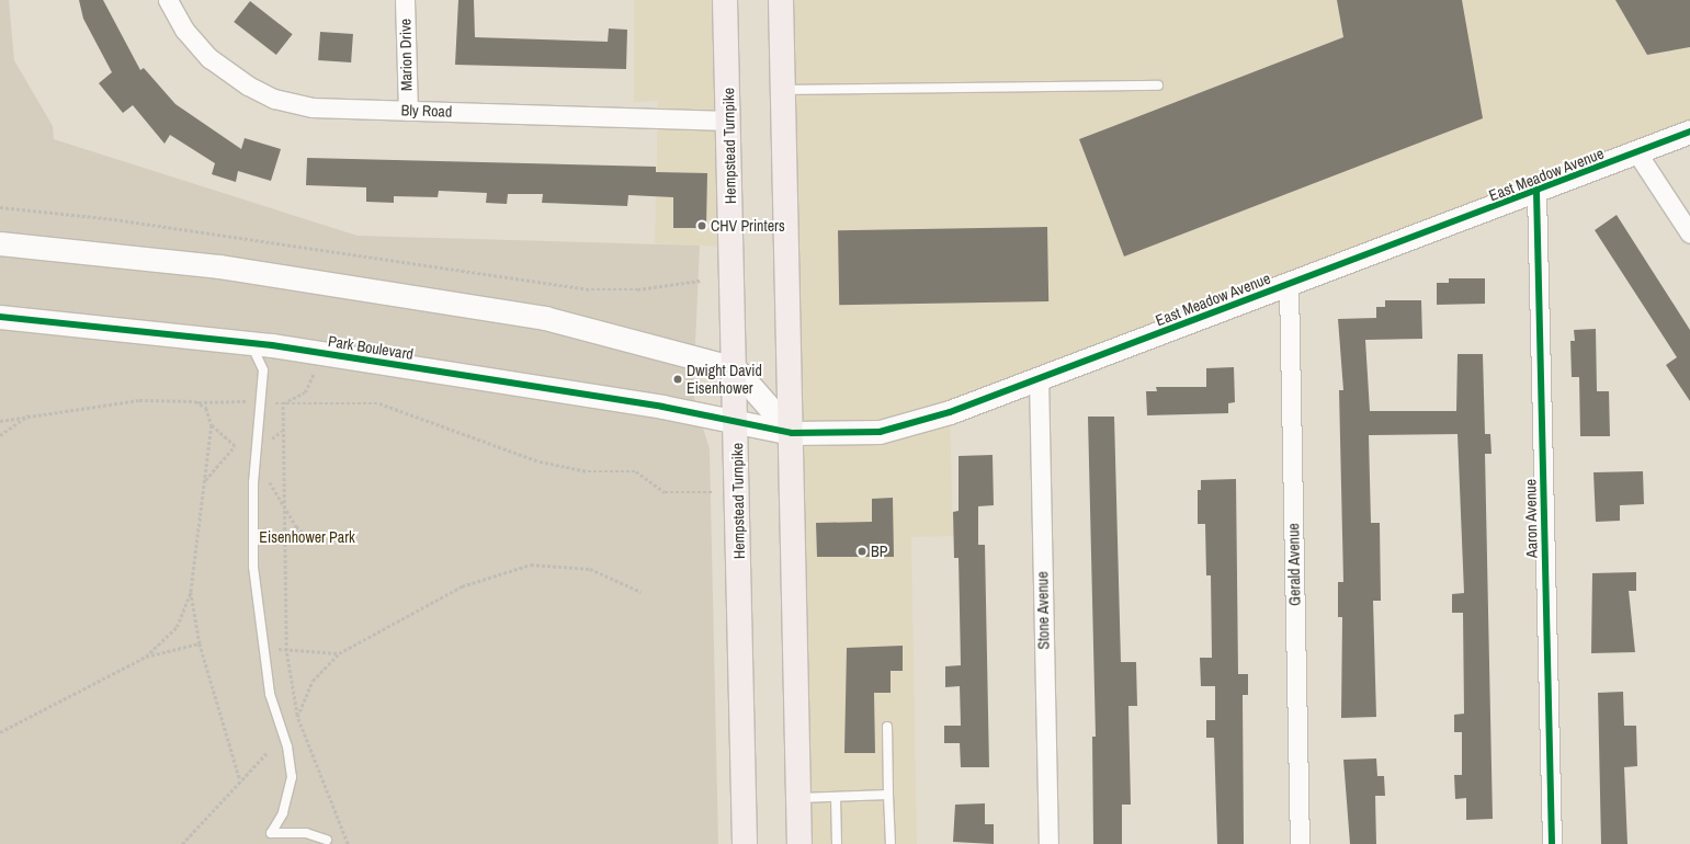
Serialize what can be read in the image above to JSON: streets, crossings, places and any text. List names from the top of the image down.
{
  "streets": {
    "main road": ["Hempstead Turnpike"],
    "street": [
      "Marion Drive",
      "Bly Road",
      "East Meadow Avenue",
      "Park Boulevard",
      "Aaron Avenue",
      "Gerald Avenue",
      "Stone Avenue"
    ]
  },
  "crossings": [
    ["Marion Drive", "Bly Road"],
    ["Bly Road", "Hempstead Turnpike"],
    ["Hempstead Turnpike", "East Meadow Avenue"],
    ["Hempstead Turnpike", "Park Boulevard"],
    ["East Meadow Avenue", "Park Boulevard"],
    ["East Meadow Avenue", "Aaron Avenue"],
    ["East Meadow Avenue", "Gerald Avenue"],
    ["East Meadow Avenue", "Stone Avenue"]
  ],
  "parks": ["Eisenhower Park"],
  "places": ["CHV Printers", "Dwight David Eisenhower", "BP"]
}
